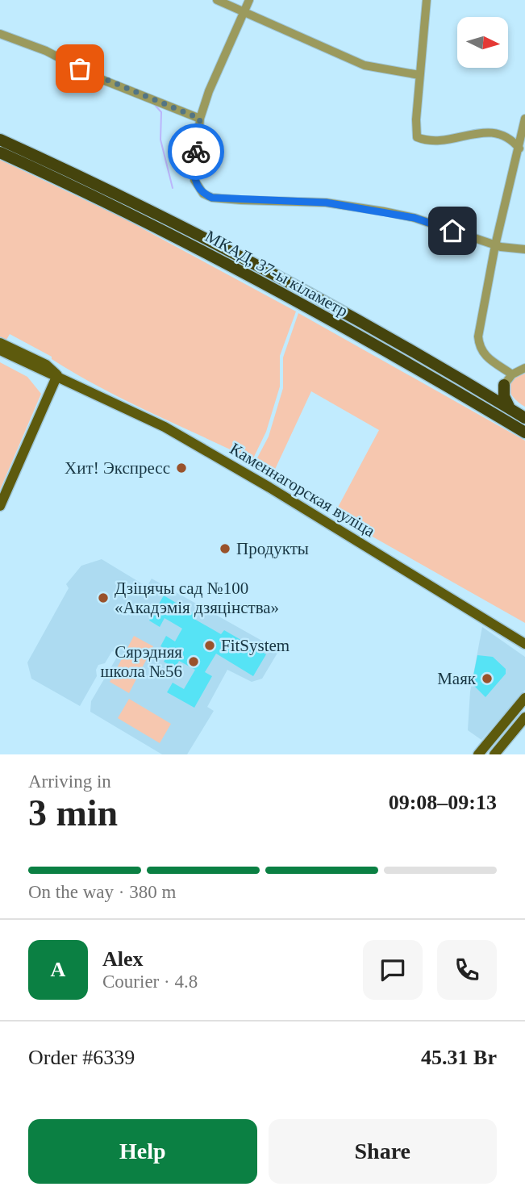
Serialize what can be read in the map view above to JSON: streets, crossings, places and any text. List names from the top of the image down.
{
  "streets": {
    "highway": ["МКАД, 37-ы кіламетр"],
    "main road": ["Каменнагорская вуліца"]
  },
  "places": [
    "Хит! Экспресс",
    "Продукты",
    "Дзіцячы сад №100 «Акадэмія дзяцінства»",
    "FitSystem",
    "Сярэдняя школа №56",
    "Маяк"
  ],
  "north": "right",
  "page": {
    "heading": ["3 min", "Arriving in", "09:08–09:13"],
    "panel": [
      "Alex",
      "Courier · 4.8",
      "Order #6339",
      "45.31 Br"
    ],
    "bar": "On the way · 380 m",
    "round": "A",
    "buttons": ["Help", "Share"]
  }
}
